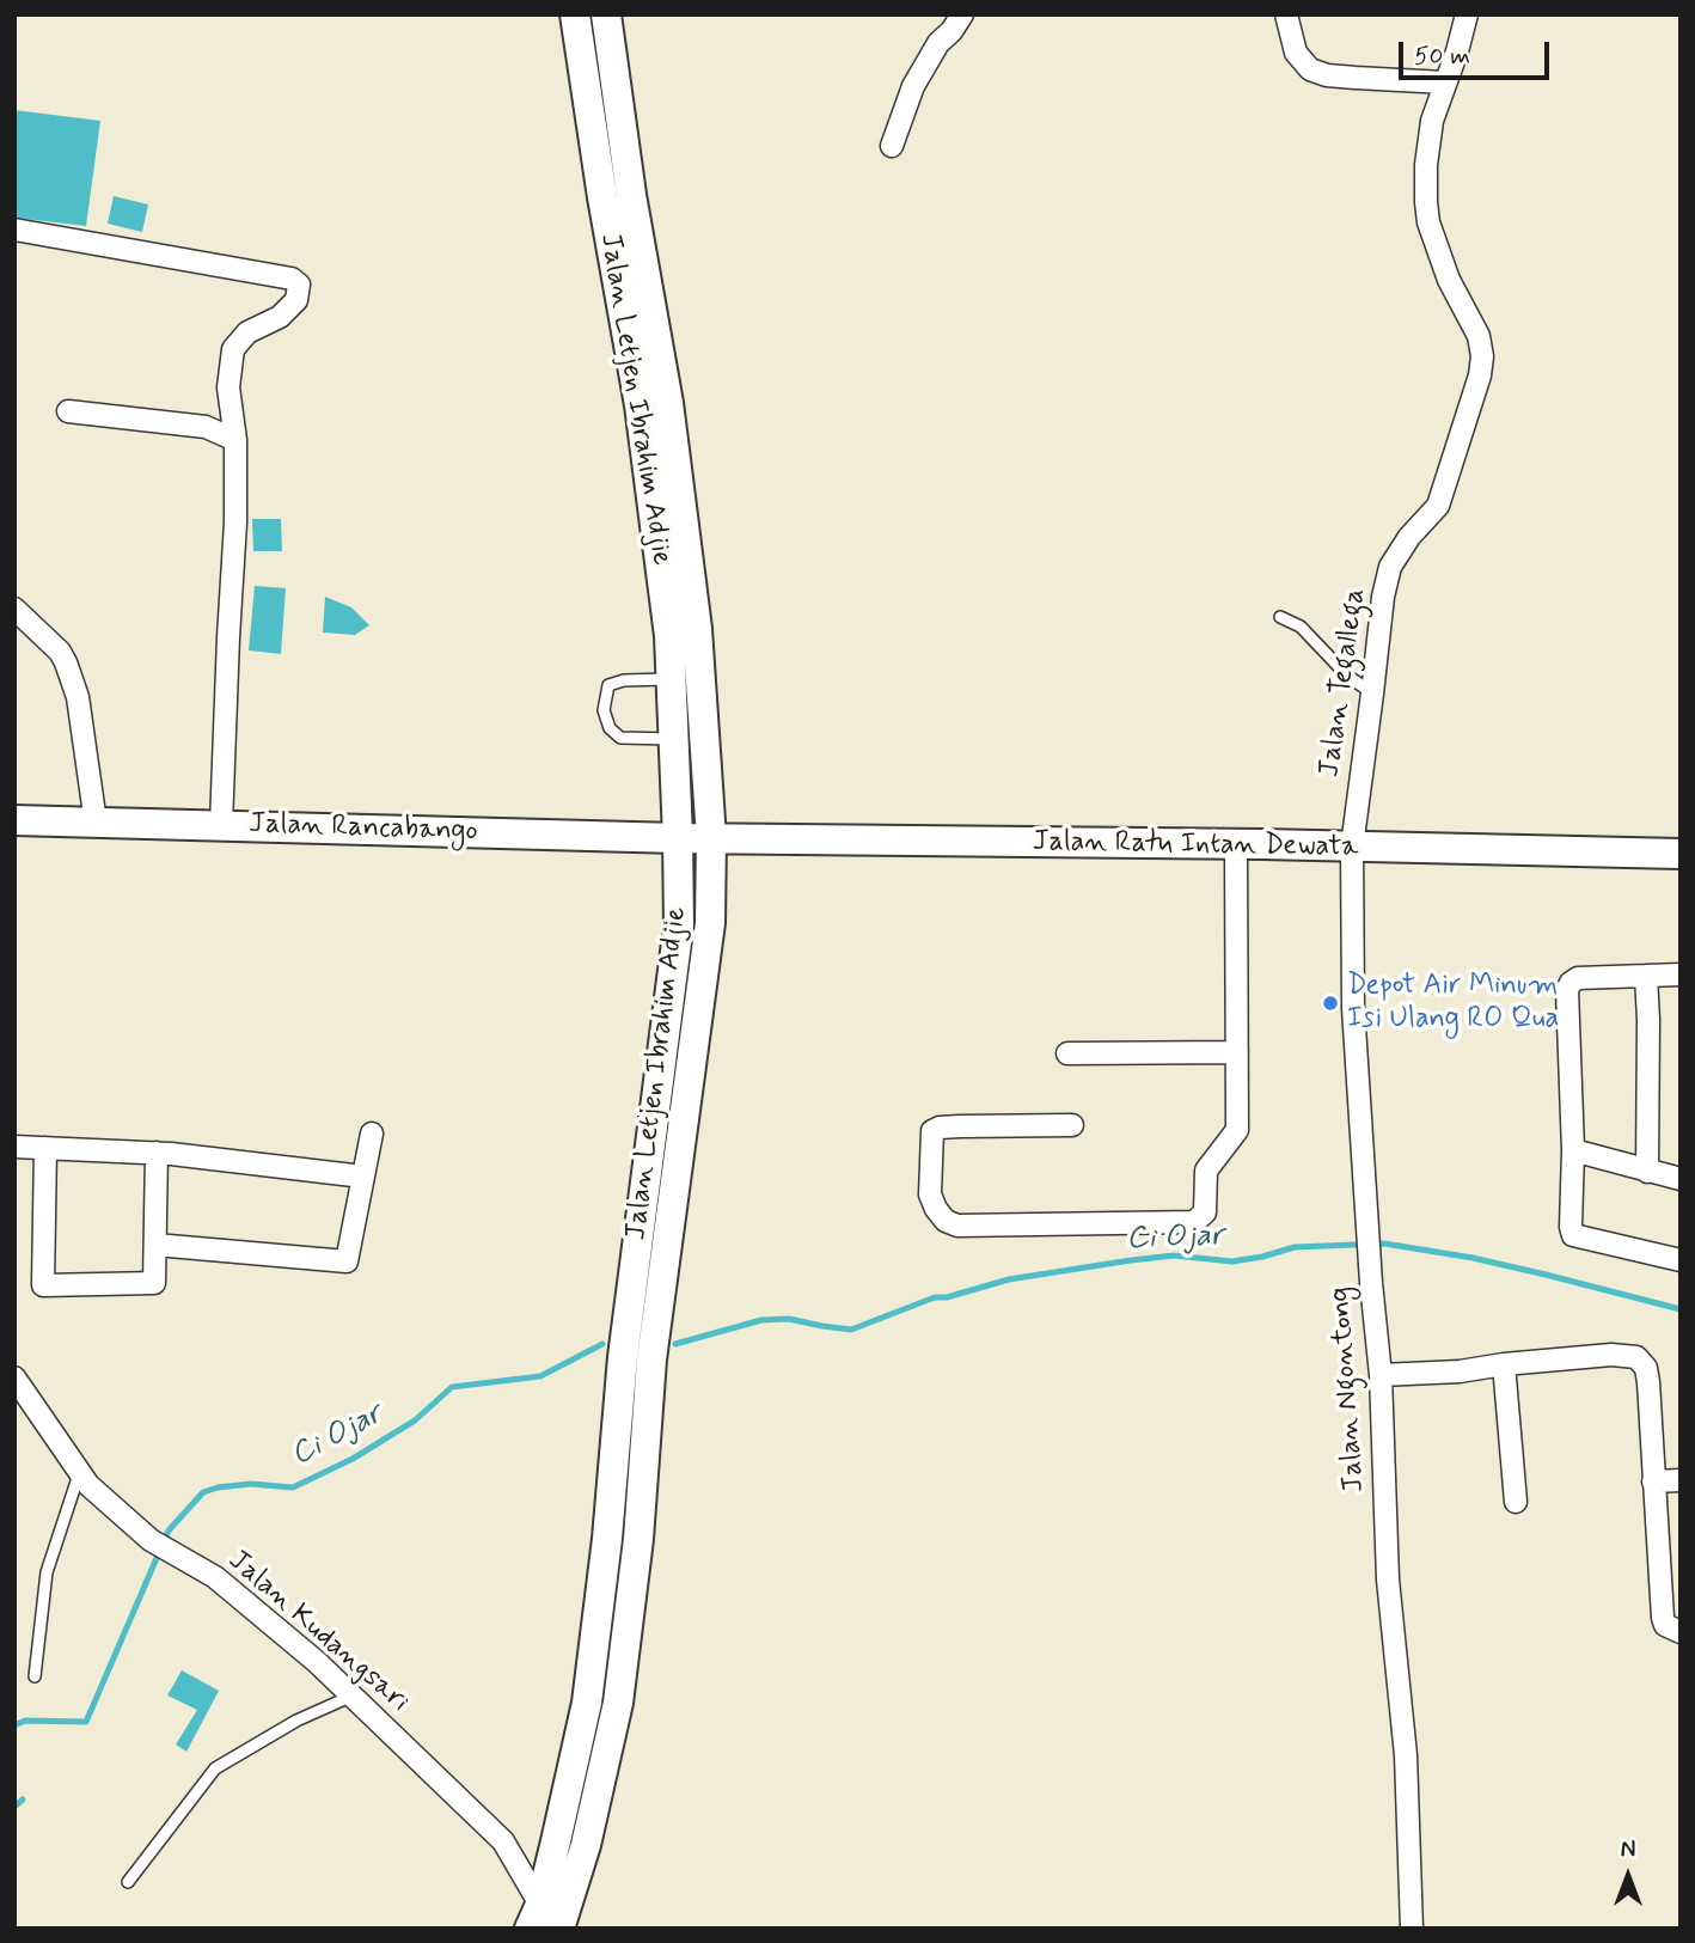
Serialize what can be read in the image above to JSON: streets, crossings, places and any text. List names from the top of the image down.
{
  "streets": {
    "street": [
      "Jalan Letjen Ibrahim Adjie",
      "Jalan Tegallega",
      "Jalan Rancabango",
      "Jalan Ratu Intan Dewata",
      "Jalan Ngontong",
      "Jalan Kudangsari"
    ]
  },
  "crossings": [
    ["Jalan Letjen Ibrahim Adjie", "Jalan Rancabango"],
    ["Jalan Letjen Ibrahim Adjie", "Jalan Ratu Intan Dewata"],
    ["Jalan Letjen Ibrahim Adjie", "Jalan Kudangsari"],
    ["Jalan Tegallega", "Jalan Ratu Intan Dewata"],
    ["Jalan Tegallega", "Jalan Ngontong"],
    ["Jalan Rancabango", "Jalan Ratu Intan Dewata"],
    ["Jalan Ratu Intan Dewata", "Jalan Ngontong"]
  ],
  "water": ["Ci Ojar"],
  "places": ["Depot Air Minum Isi Ulang RO Qua"],
  "scale_bar": "50 m",
  "north": "top"
}
